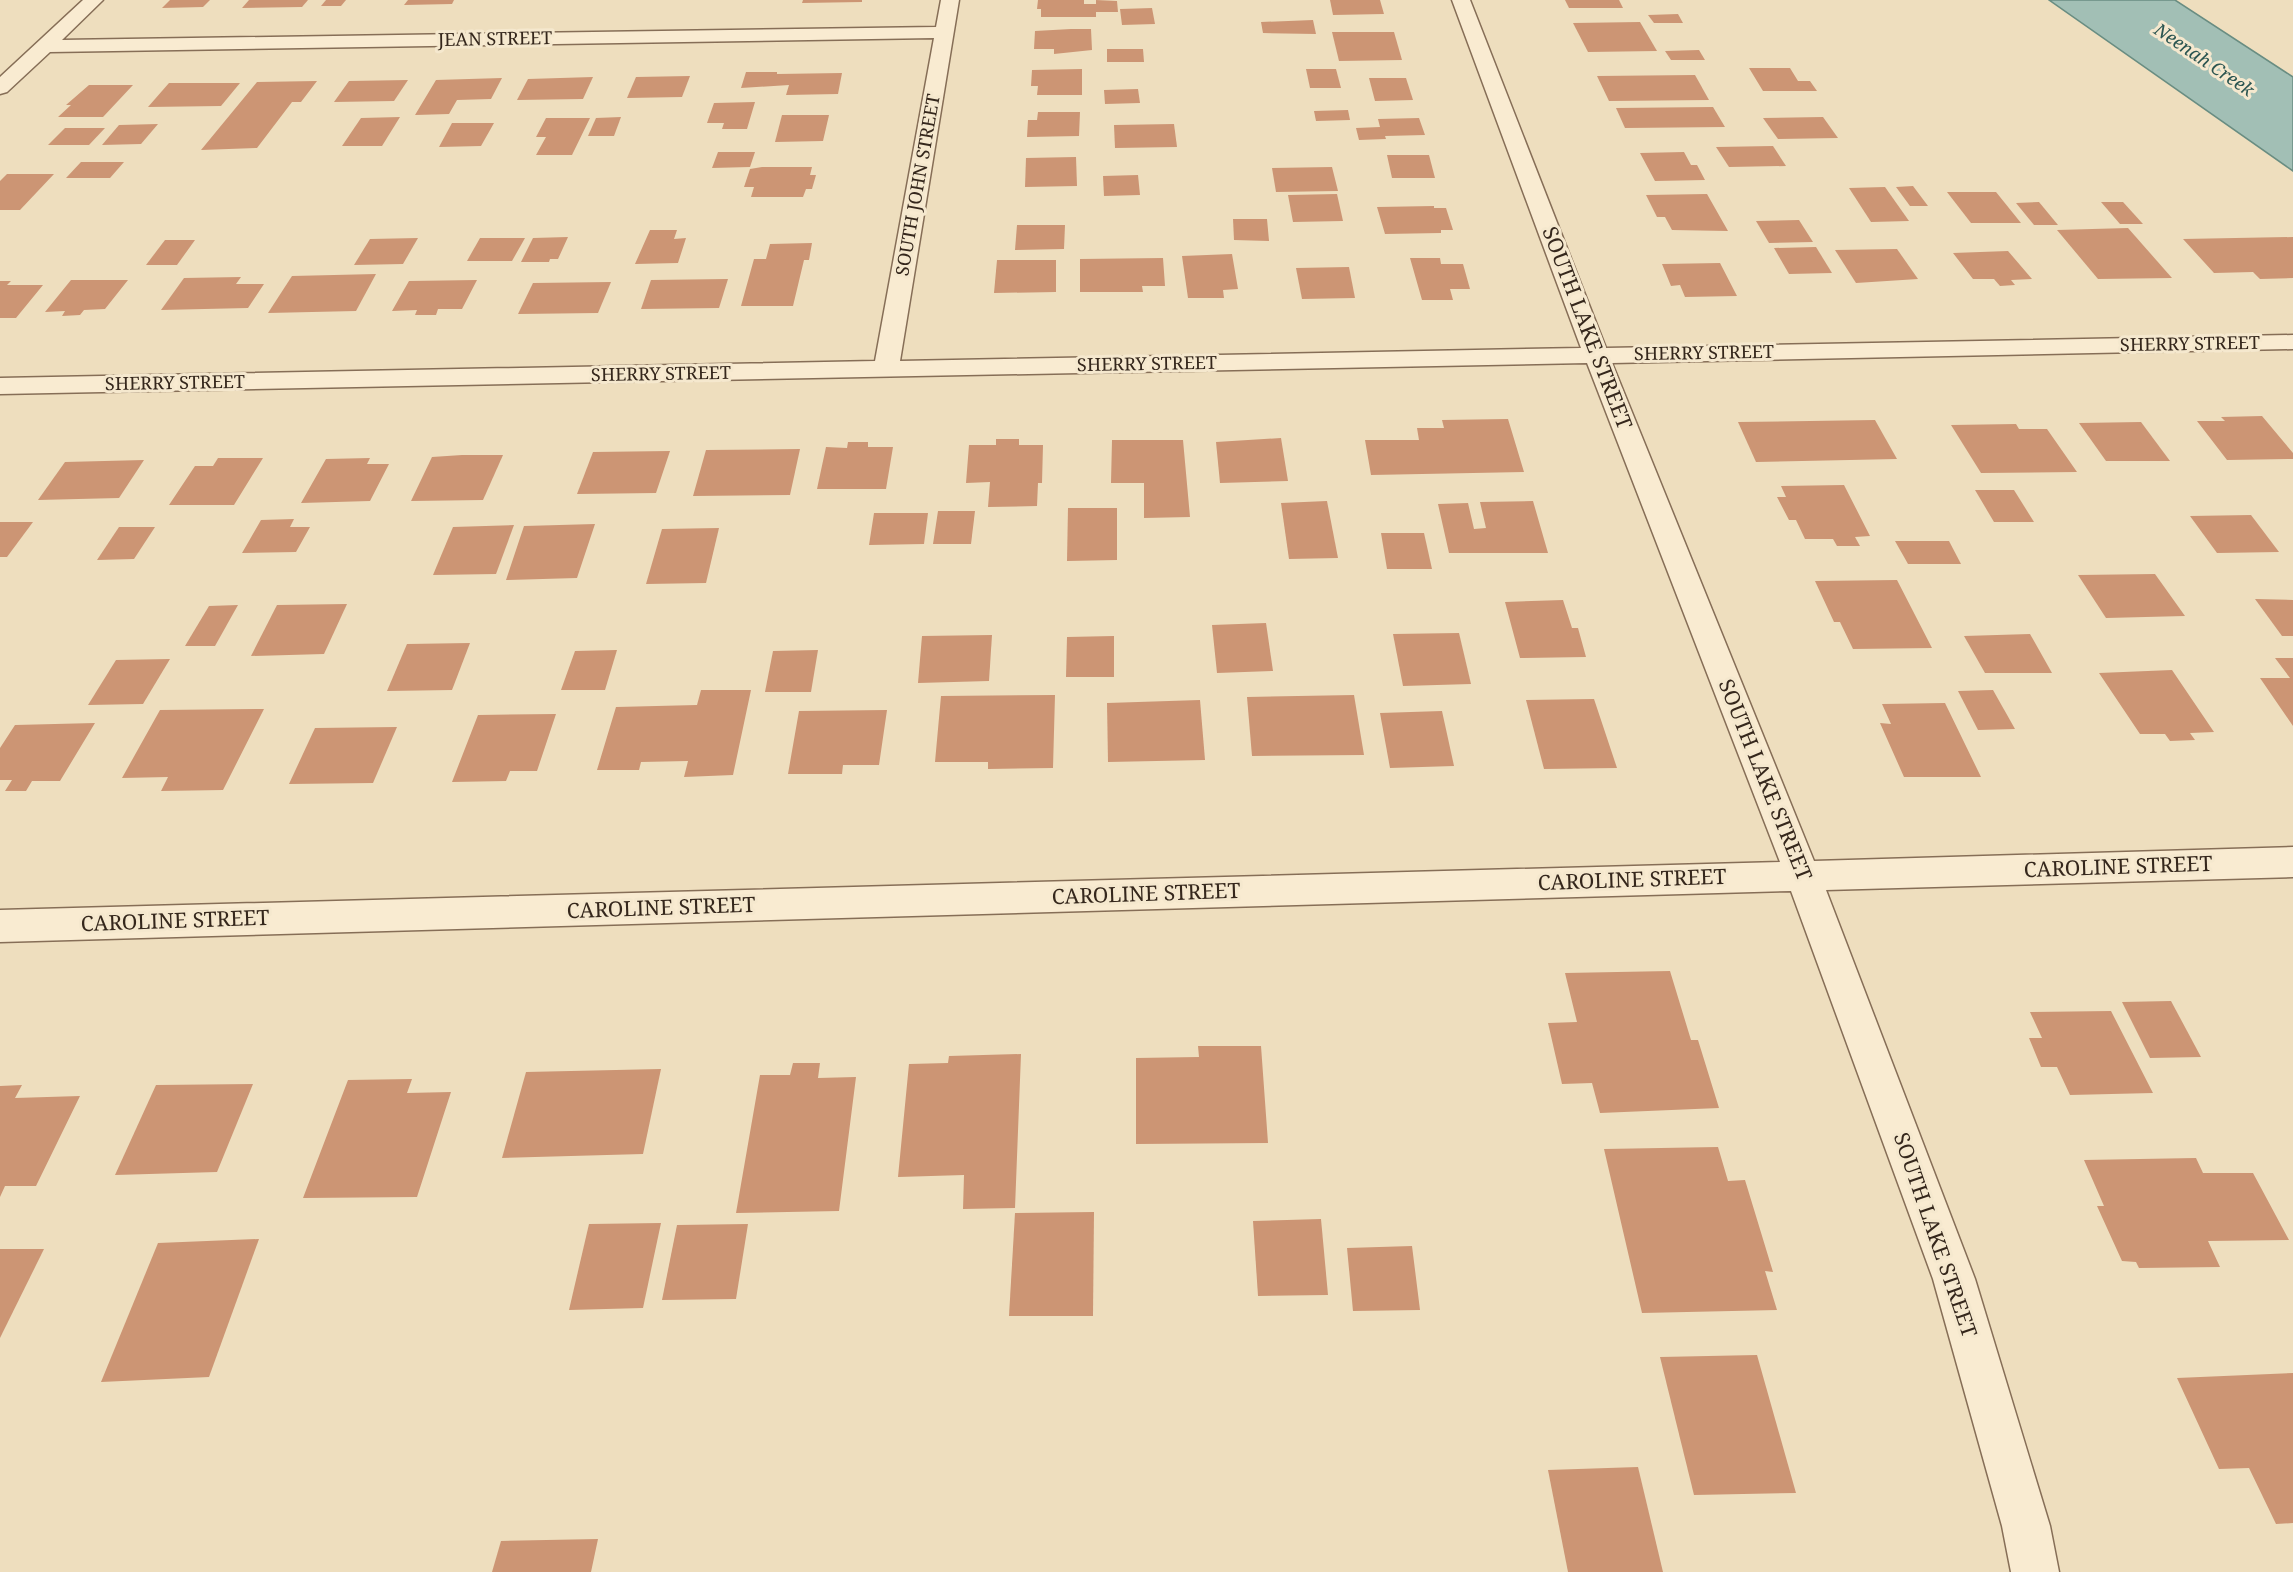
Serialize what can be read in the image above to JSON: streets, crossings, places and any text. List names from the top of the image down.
{
  "streets": {
    "street": [
      "JEAN STREET",
      "SOUTH JOHN STREET",
      "SOUTH LAKE STREET",
      "SHERRY STREET",
      "CAROLINE STREET"
    ]
  },
  "crossings": [
    ["JEAN STREET", "SOUTH JOHN STREET"],
    ["SOUTH JOHN STREET", "SHERRY STREET"],
    ["SOUTH LAKE STREET", "SHERRY STREET"],
    ["SOUTH LAKE STREET", "CAROLINE STREET"]
  ],
  "water": ["Neenah Creek"]
}
